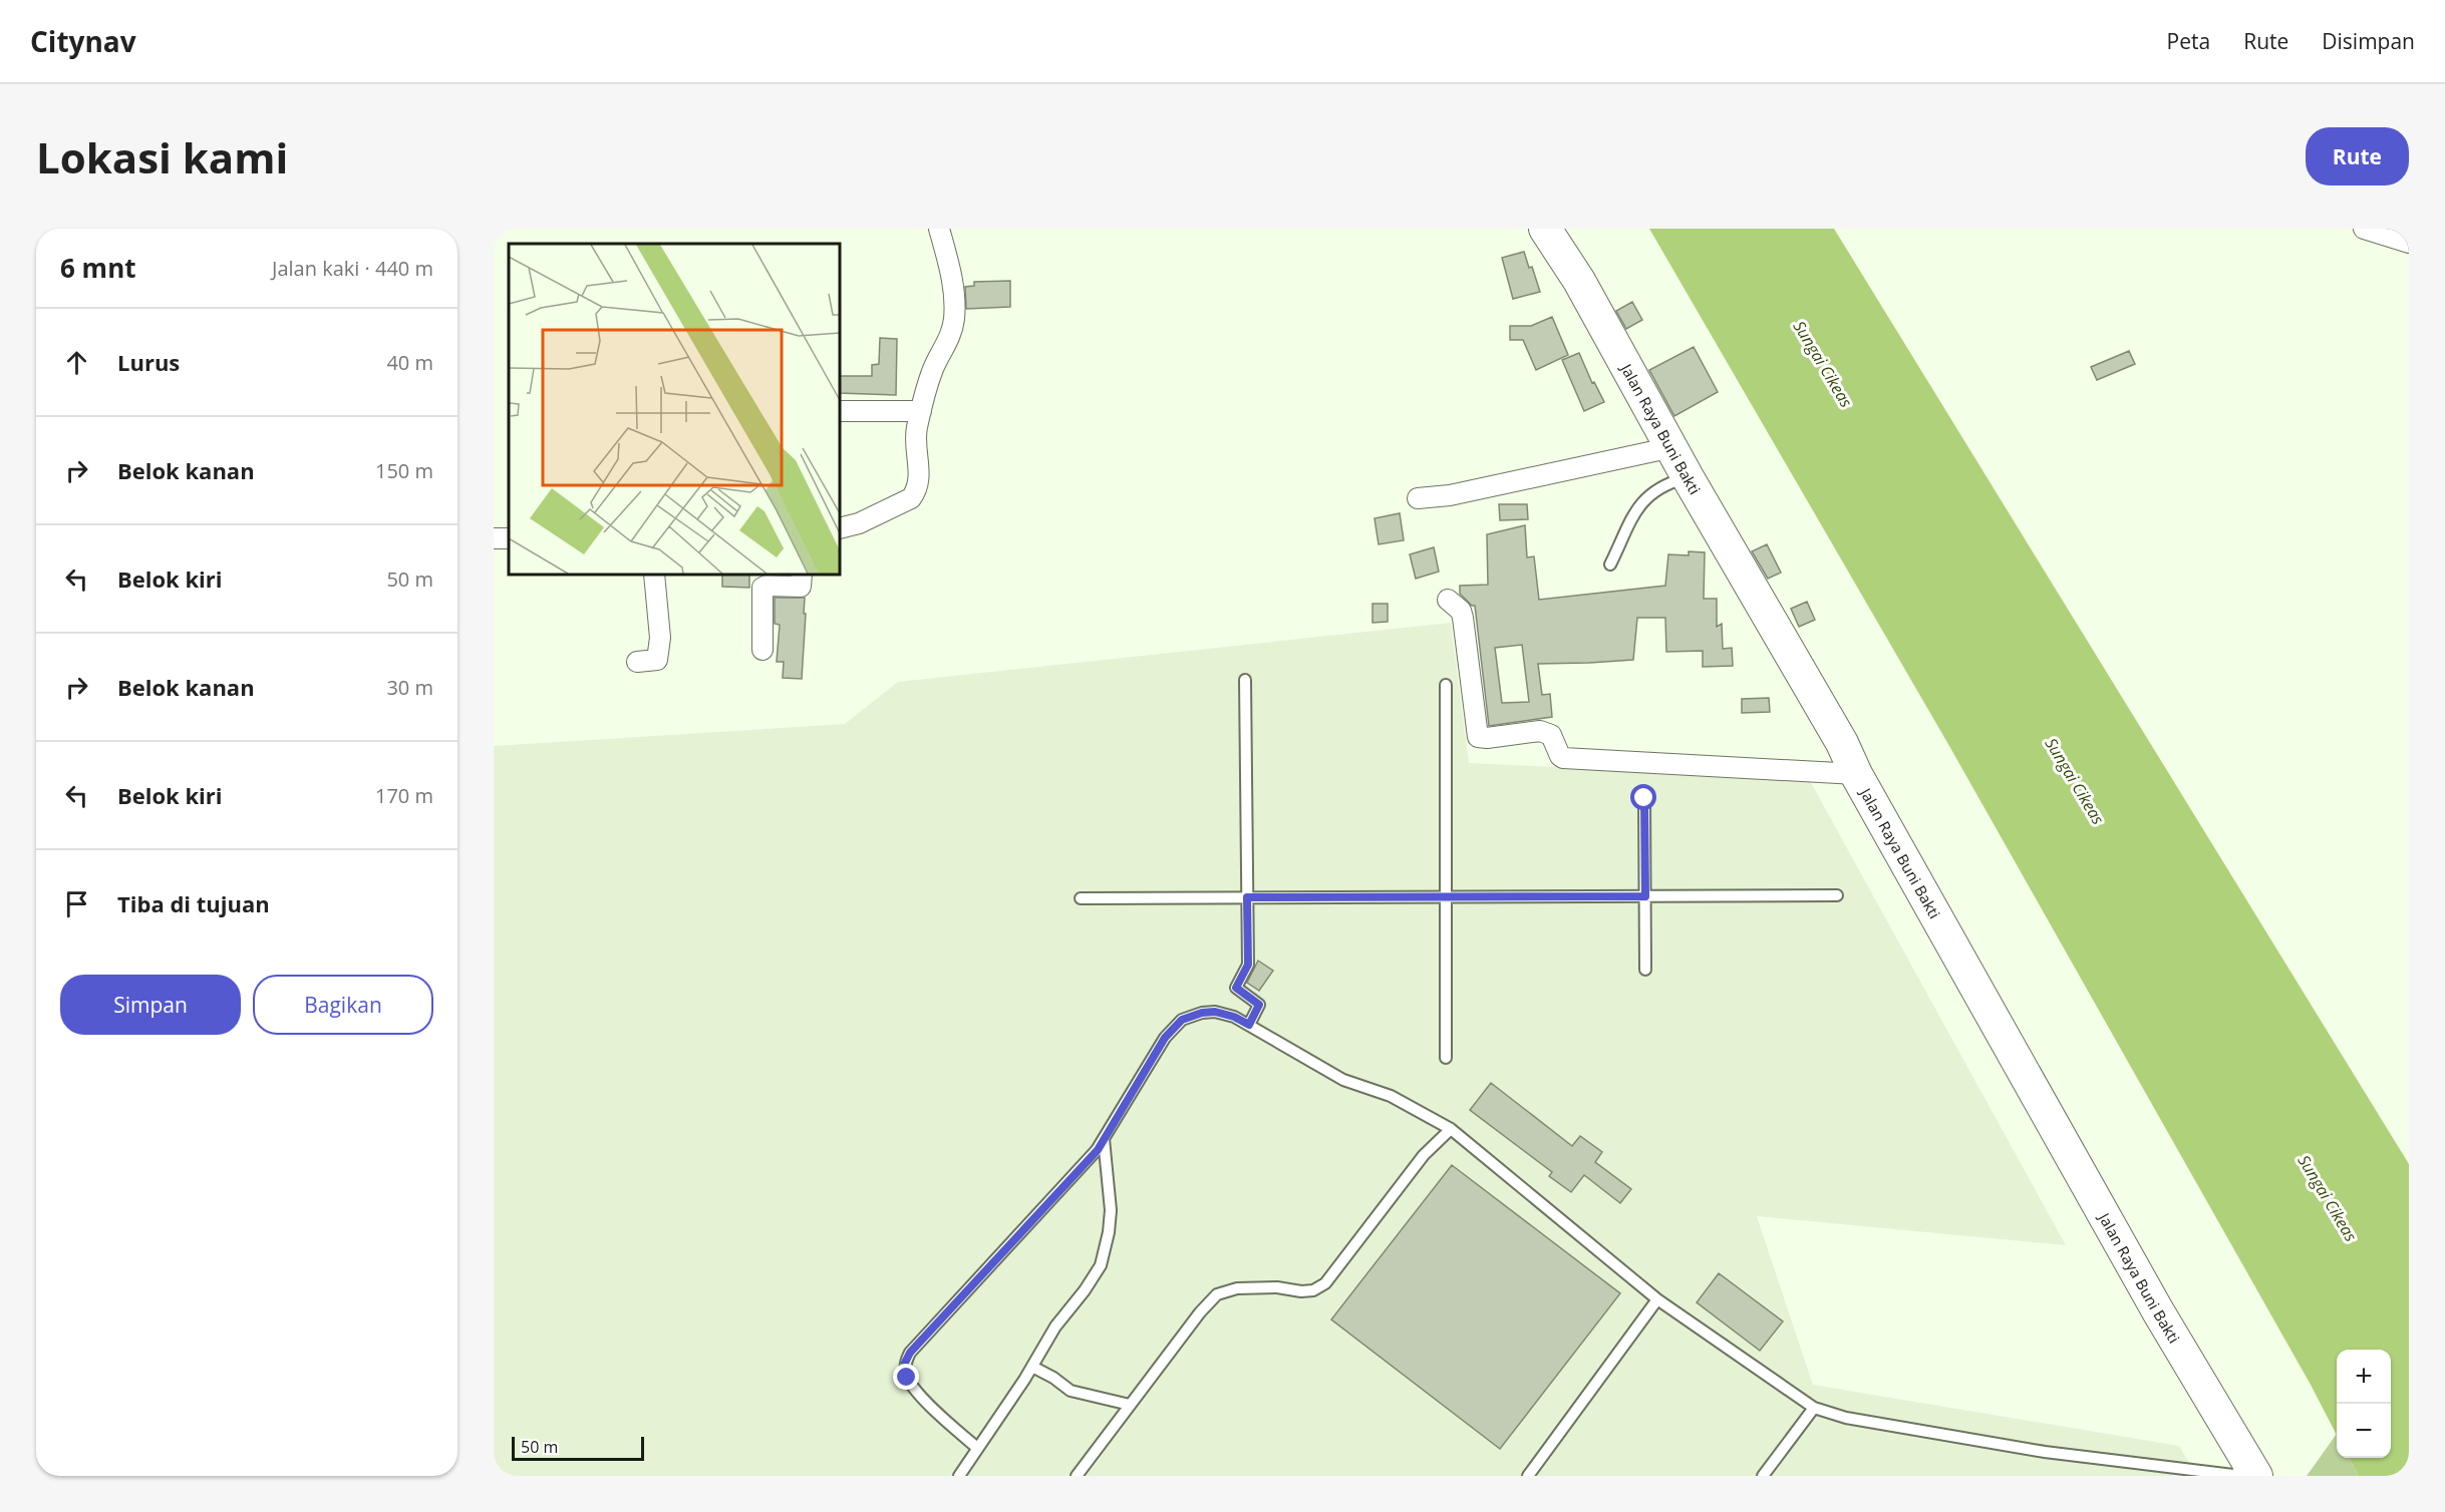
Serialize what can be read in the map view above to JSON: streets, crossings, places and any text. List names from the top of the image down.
{
  "streets": {
    "main road": ["Jalan Raya Buni Bakti"]
  },
  "water": ["Sungai Cikeas"],
  "scale_bar": "50 m",
  "page": {
    "header": "Citynav",
    "nav": ["Peta", "Rute", "Disimpan"],
    "buttons": [
      "Rute",
      ["Simpan", "Bagikan"]
    ],
    "title": "Lokasi kami",
    "heading": ["6 mnt", "Jalan kaki · 440 m"],
    "list": [
      ["Lurus", "40 m"],
      ["Belok kanan", "150 m"],
      ["Belok kiri", "50 m"],
      ["Belok kanan", "30 m"],
      ["Belok kiri", "170 m"],
      "Tiba di tujuan"
    ],
    "map_buttons": ["+", "−"],
    "scale": "50 m"
  }
}
